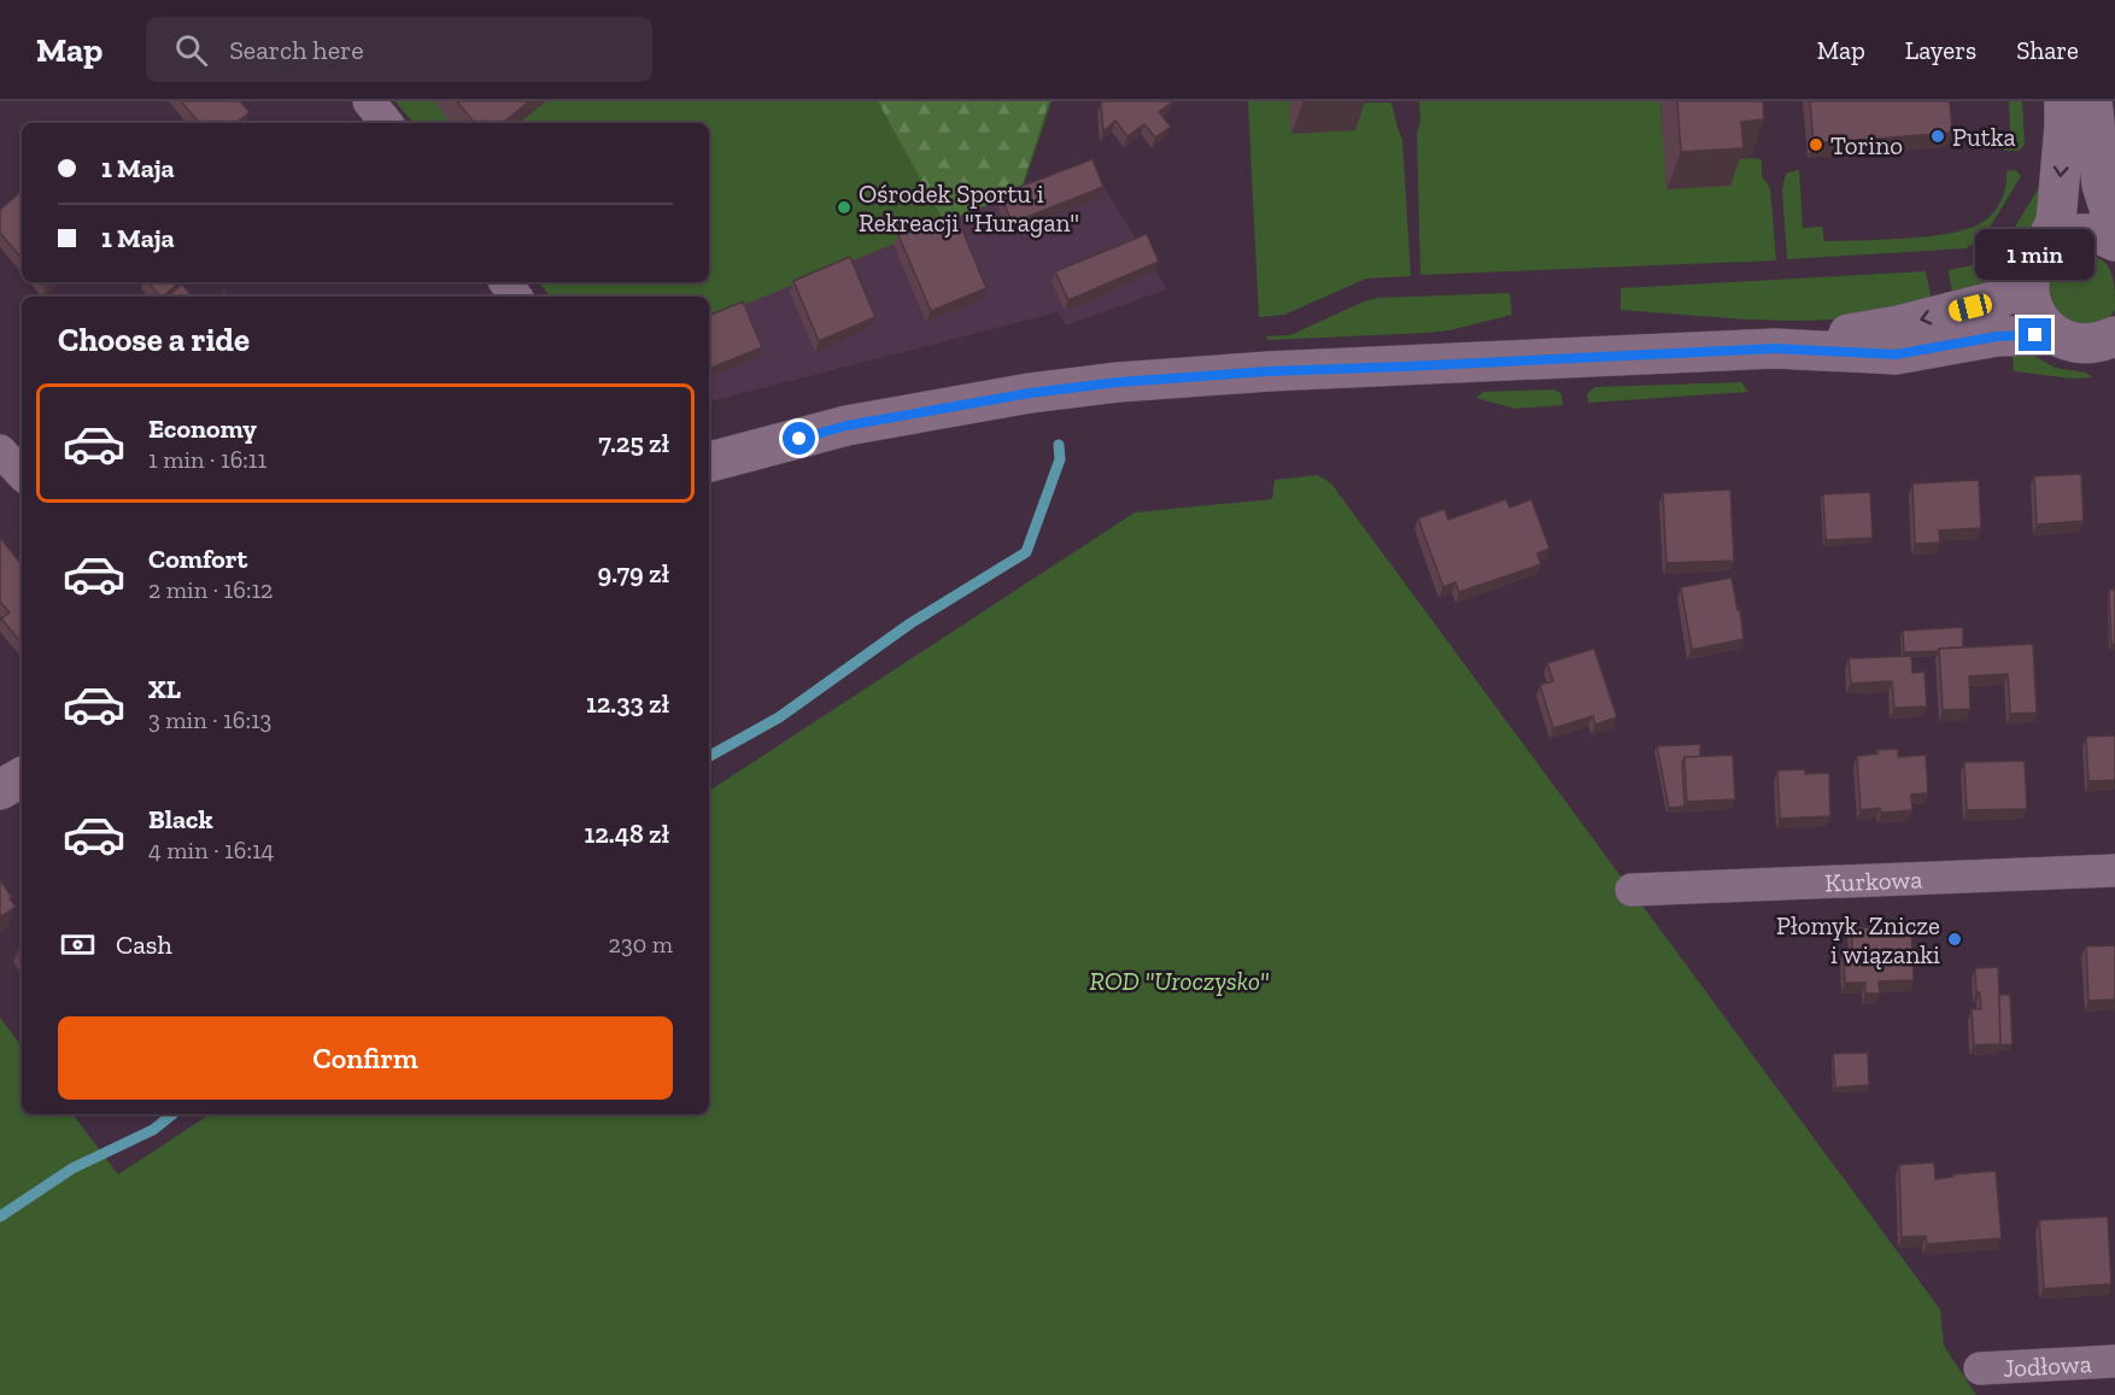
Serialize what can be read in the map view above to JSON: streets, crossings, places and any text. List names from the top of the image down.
{
  "streets": {
    "street": ["Kurkowa", "Jodłowa"]
  },
  "parks": ["ROD \"Uroczysko\""],
  "places": [
    "Putka",
    "Torino",
    "Ośrodek Sportu i Rekreacji \"Huragan\"",
    "Płomyk. Znicze i wiązanki"
  ],
  "page": {
    "header": "Map",
    "search": "Search here",
    "nav": ["Map", "Layers", "Share"],
    "banner": ["1 Maja", "1 Maja"],
    "bubble": "1 min",
    "heading": "Choose a ride",
    "list": [
      {
        "name": "Economy",
        "note": "1 min · 16:11",
        "value": "7.25 zł"
      },
      {
        "name": "Comfort",
        "note": "2 min · 16:12",
        "value": "9.79 zł"
      },
      {
        "name": "XL",
        "note": "3 min · 16:13",
        "value": "12.33 zł"
      },
      {
        "name": "Black",
        "note": "4 min · 16:14",
        "value": "12.48 zł"
      }
    ],
    "pay": ["Cash", "230 m"],
    "buttons": "Confirm"
  }
}
